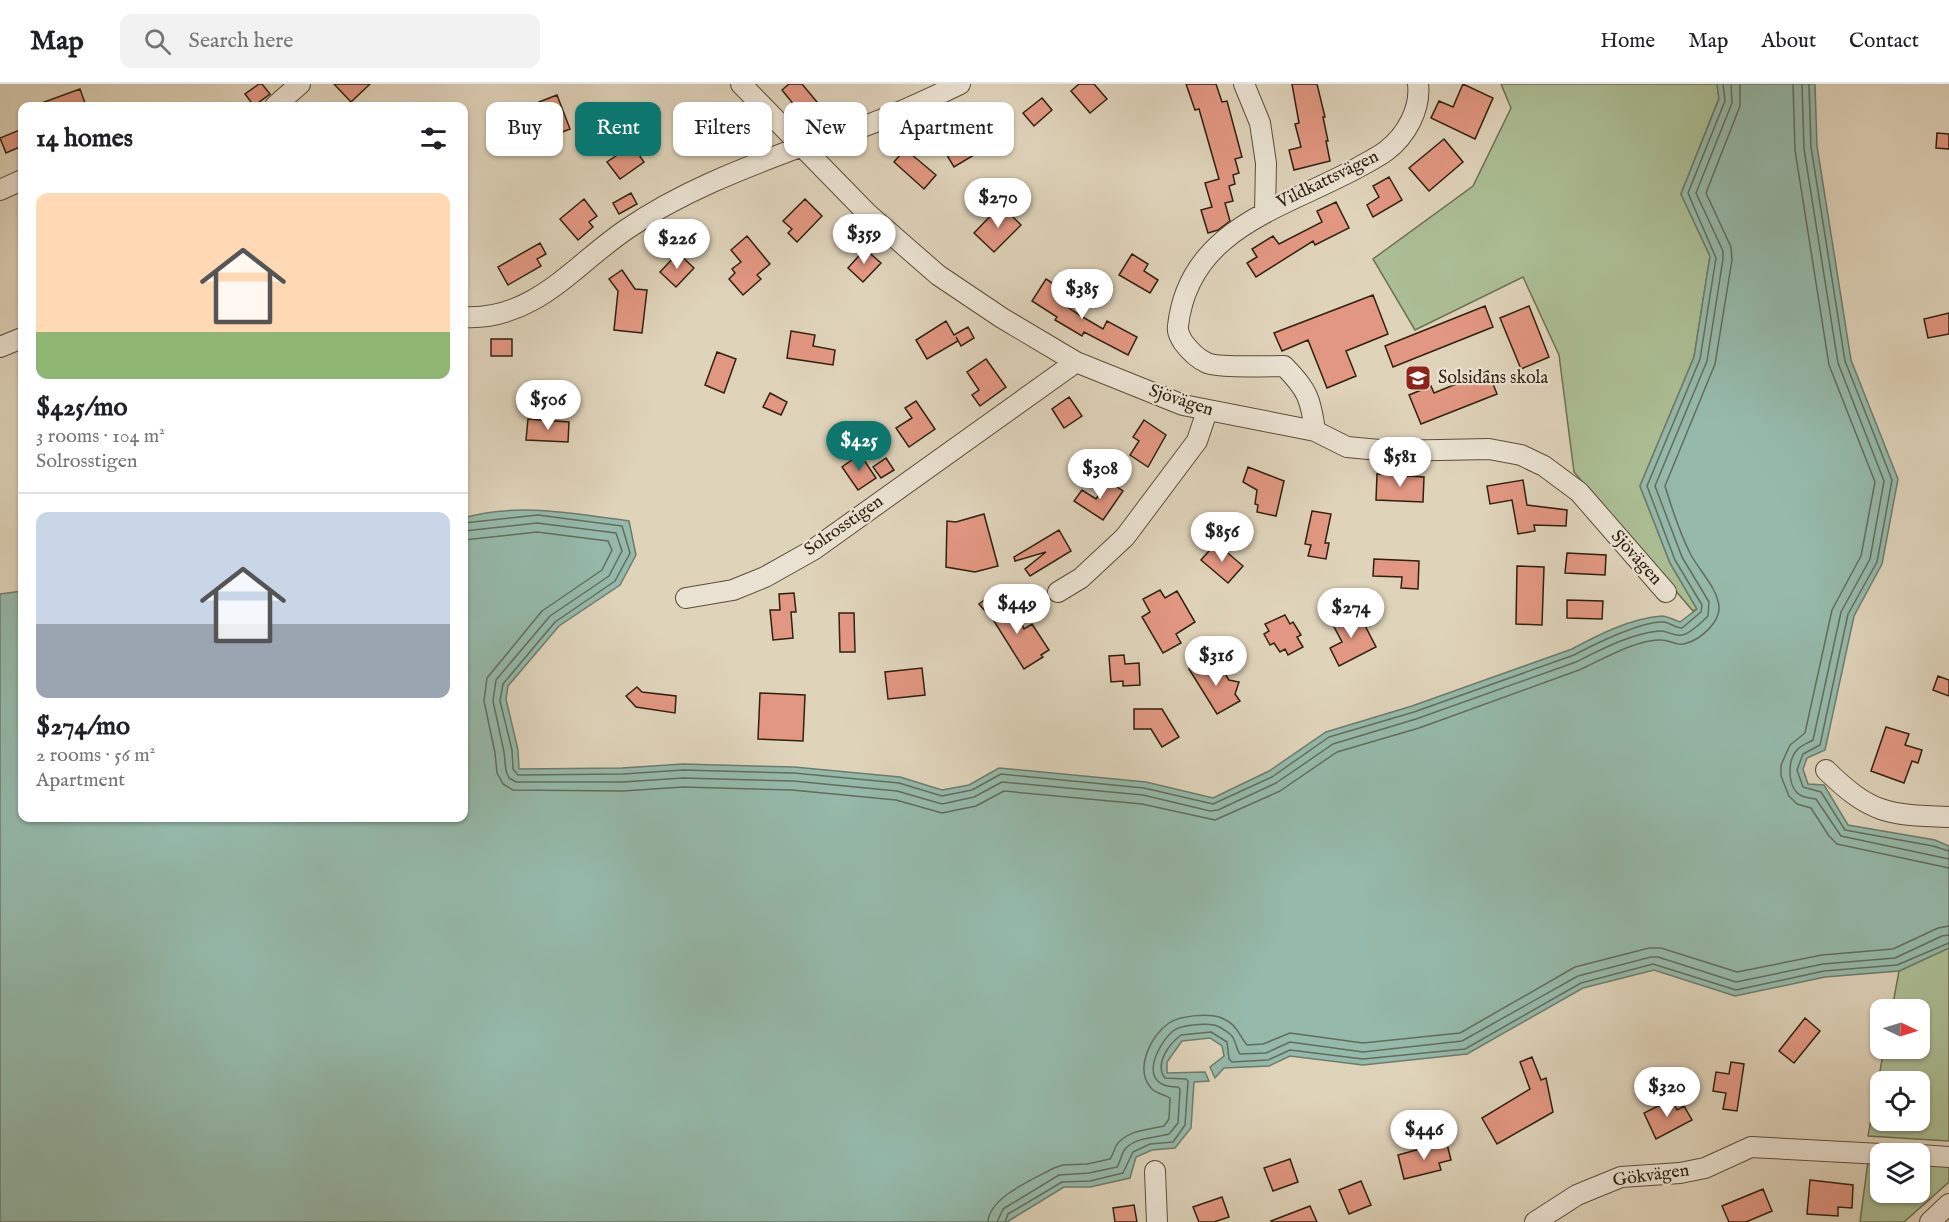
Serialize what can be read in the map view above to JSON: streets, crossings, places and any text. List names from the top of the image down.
{
  "streets": {
    "street": [
      "Vildkattsvägen",
      "Sjövägen",
      "Solrosstigen",
      "Gökvägen"
    ]
  },
  "crossings": [
    ["Vildkattsvägen", "Sjövägen"],
    ["Sjövägen", "Solrosstigen"]
  ],
  "places": {
    "school or university": ["Solsidans skola"]
  },
  "north": "right",
  "page": {
    "header": "Map",
    "search": "Search here",
    "nav": [
      "Home",
      "Map",
      "About",
      "Contact"
    ],
    "chip": [
      "Buy",
      "Rent",
      "Filters",
      "New",
      "Apartment"
    ],
    "heading": "14 homes",
    "list": [
      {
        "name": "$425/mo",
        "note": "3 rooms · 104 m² · Solrosstigen"
      },
      {
        "name": "$274/mo",
        "note": "2 rooms · 56 m² · Apartment"
      }
    ],
    "price": [
      "$270",
      "$359",
      "$226",
      "$385",
      "$506",
      "$425",
      "$581",
      "$308",
      "$856",
      "$449",
      "$274",
      "$316",
      "$320",
      "$446"
    ]
  }
}
